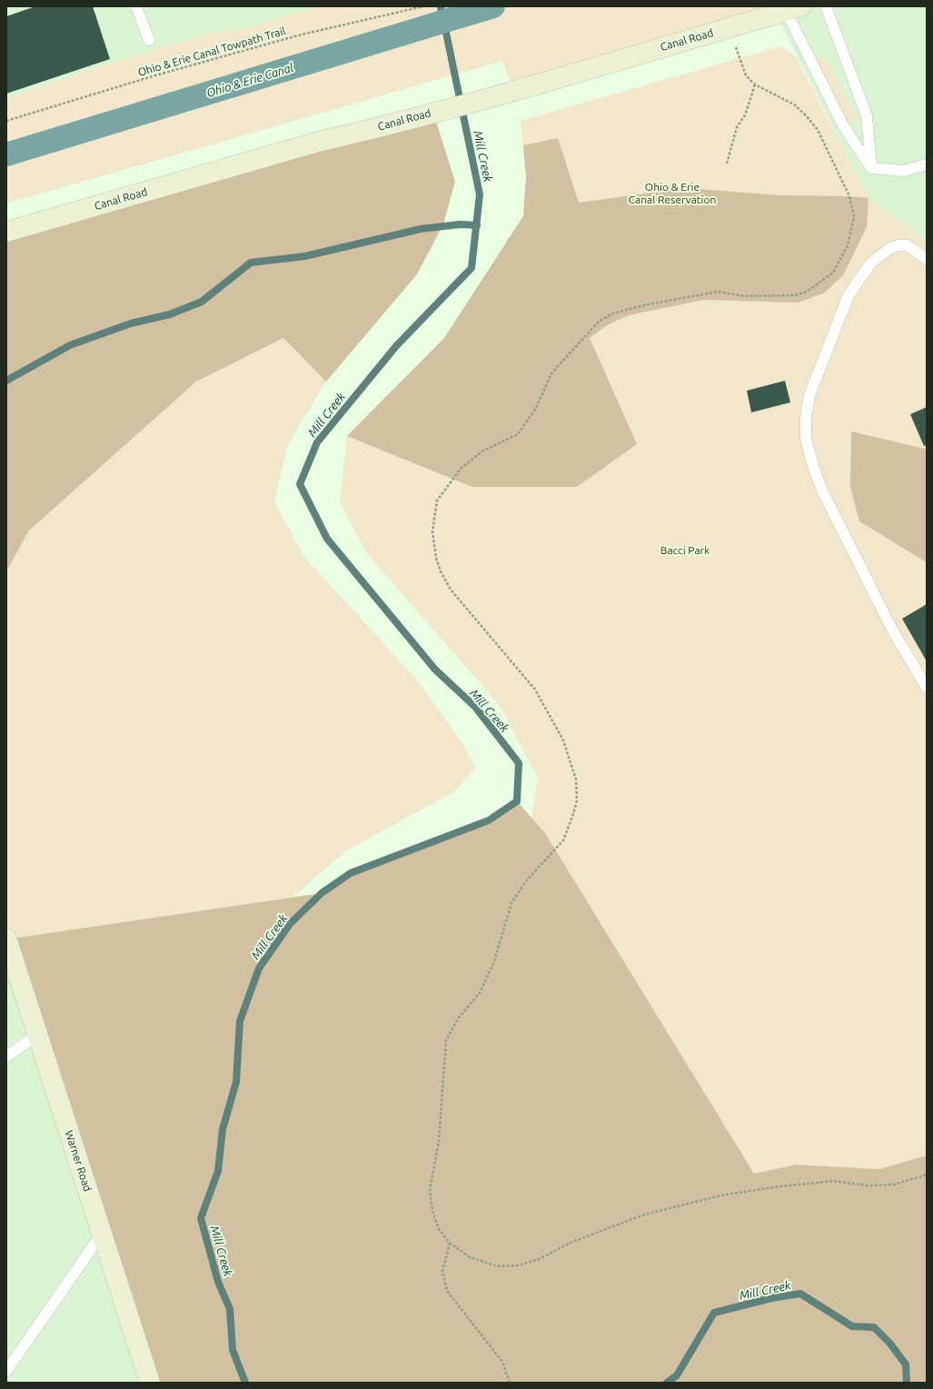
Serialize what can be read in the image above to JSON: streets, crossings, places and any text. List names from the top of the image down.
{
  "streets": {
    "street": ["Canal Road", "Warner Road"],
    "path": ["Ohio & Erie Canal Towpath Trail"]
  },
  "water": ["Ohio & Erie Canal", "Mill Creek"],
  "parks": ["Ohio & Erie Canal Reservation", "Bacci Park"]
}
